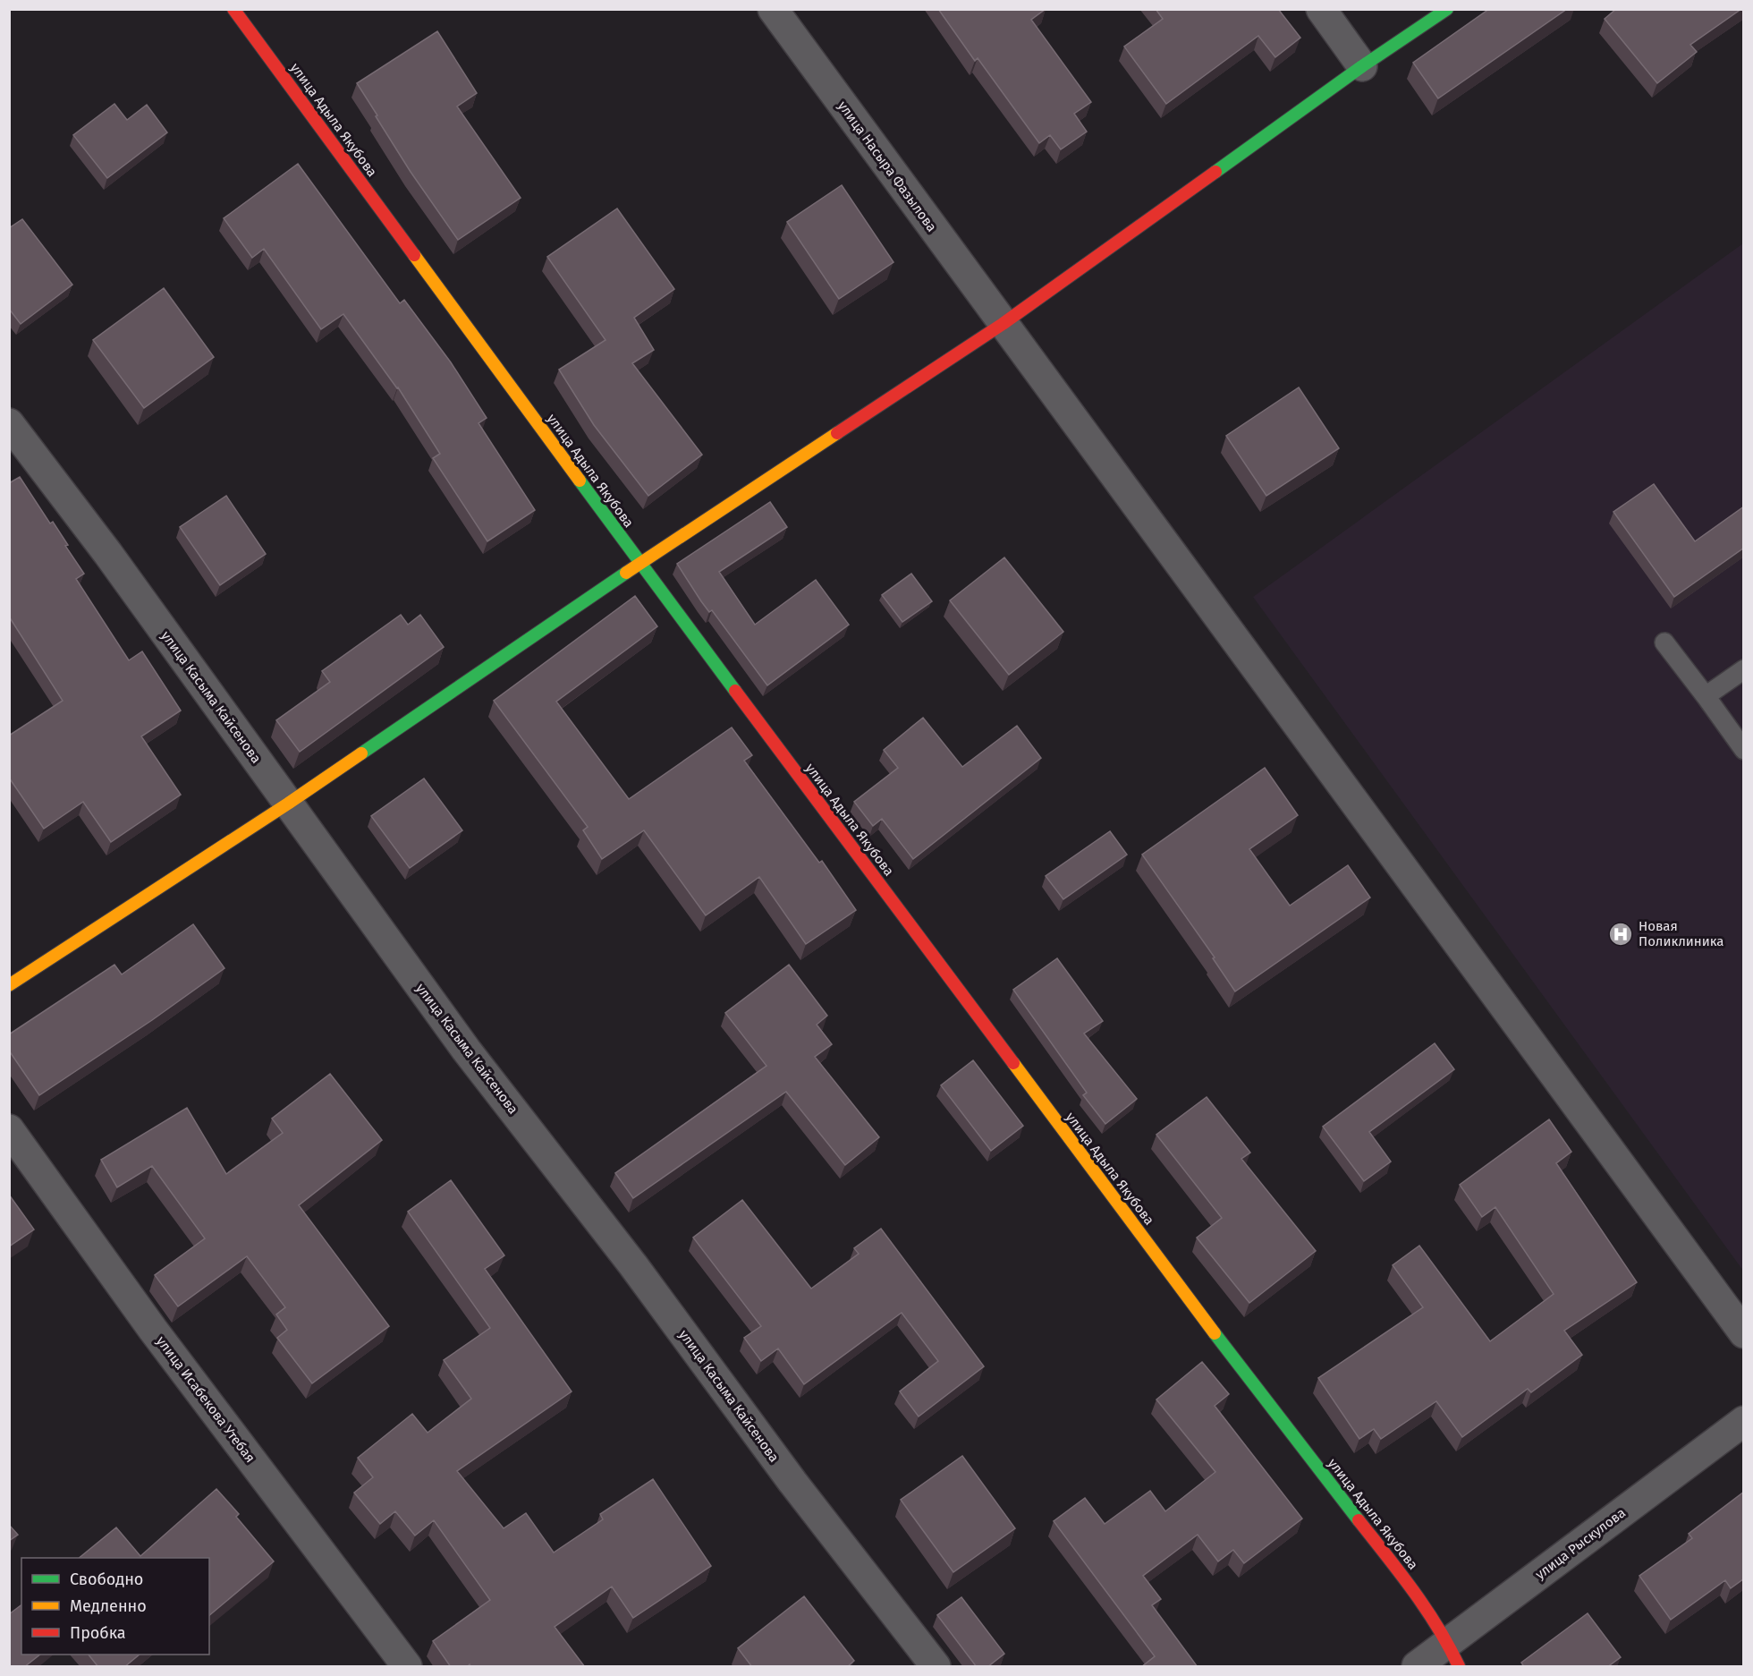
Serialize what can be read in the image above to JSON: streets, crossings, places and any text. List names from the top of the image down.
{
  "streets": {
    "street": [
      "улица Адыла Якубова",
      "улица Насыра Фазылова",
      "улица Касыма Кайсенова",
      "улица Исабекова Утебая",
      "улица Рыскулова"
    ]
  },
  "crossings": [
    ["улица Адыла Якубова", "улица Рыскулова"]
  ],
  "places": {
    "hospital": ["Новая Поликлиника"]
  },
  "legend": ["Свободно", "Медленно", "Пробка"]
}
